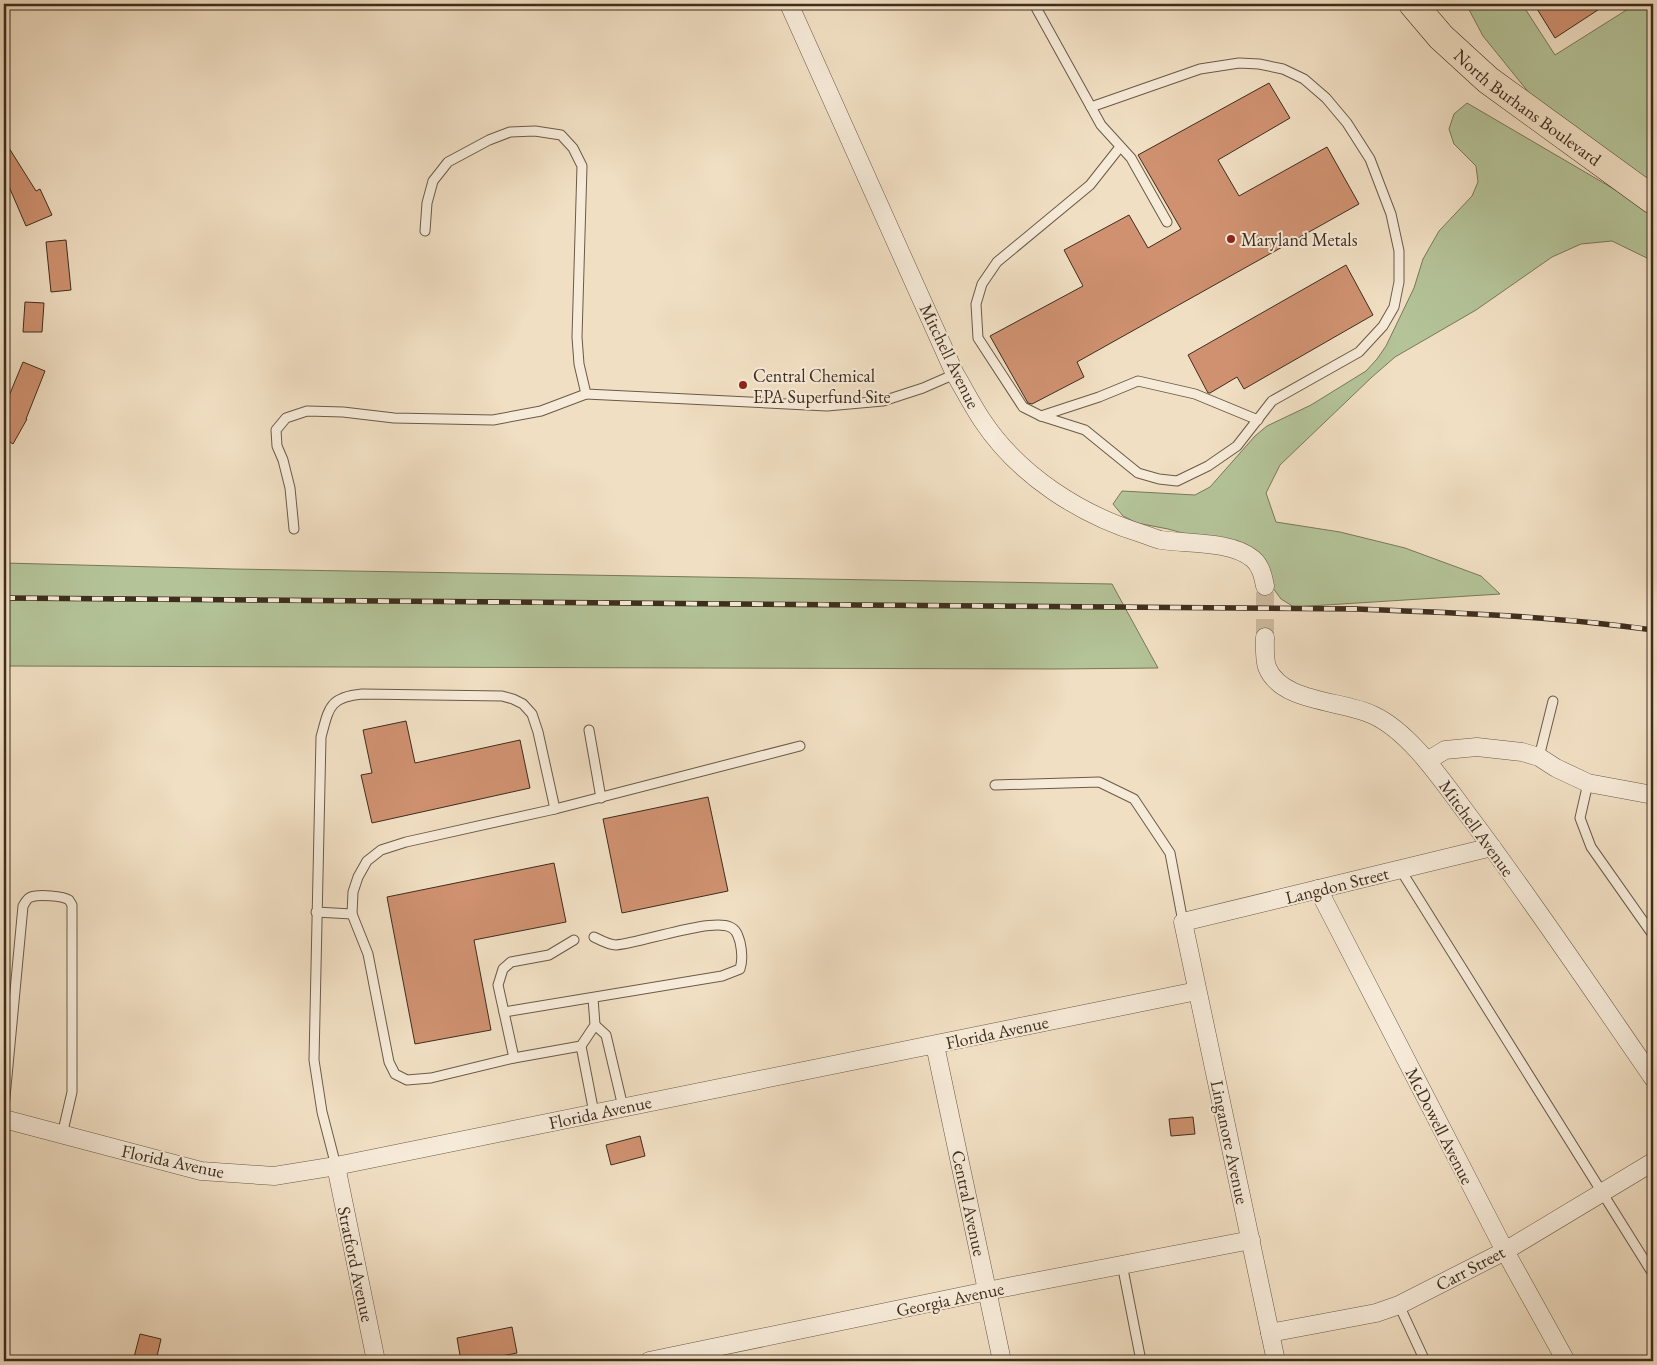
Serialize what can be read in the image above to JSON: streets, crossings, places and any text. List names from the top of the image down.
{
  "streets": {
    "main road": ["North Burhans Boulevard"],
    "street": [
      "Mitchell Avenue",
      "Langdon Street",
      "Florida Avenue",
      "McDowell Avenue",
      "Linganore Avenue",
      "Central Avenue",
      "Stratford Avenue",
      "Carr Street",
      "Georgia Avenue"
    ]
  },
  "crossings": [
    ["Mitchell Avenue", "Langdon Street"],
    ["Langdon Street", "McDowell Avenue"],
    ["Langdon Street", "Linganore Avenue"],
    ["Florida Avenue", "Linganore Avenue"],
    ["Florida Avenue", "Central Avenue"],
    ["Florida Avenue", "Stratford Avenue"],
    ["McDowell Avenue", "Carr Street"],
    ["Linganore Avenue", "Carr Street"],
    ["Linganore Avenue", "Georgia Avenue"],
    ["Central Avenue", "Georgia Avenue"]
  ],
  "places": ["Maryland Metals", "Central Chemical EPA Superfund Site"]
}
